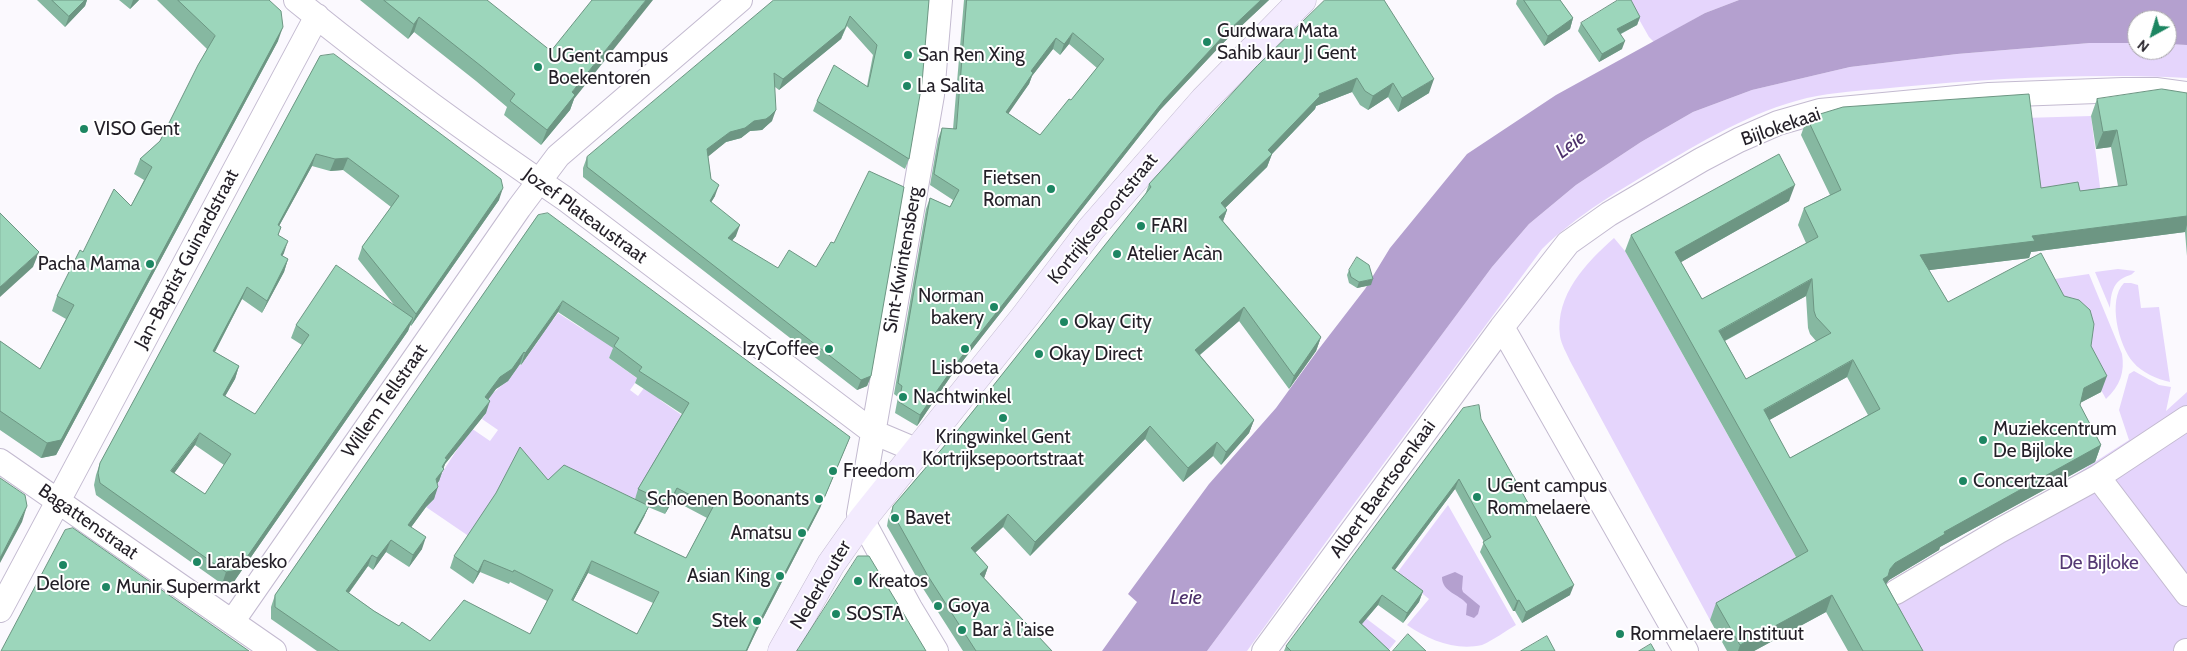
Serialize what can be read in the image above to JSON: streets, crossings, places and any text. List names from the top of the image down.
{
  "streets": {
    "street": [
      "Bijlokekaai",
      "Jozef Plateaustraat",
      "Kortrijksepoortstraat",
      "Jan-Baptist Guinardstraat",
      "Sint-Kwintensberg",
      "Willem Tellstraat",
      "Albert Baertsoenkaai",
      "Bagattenstraat",
      "Nederkouter"
    ]
  },
  "crossings": [
    ["Bijlokekaai", "Albert Baertsoenkaai"],
    ["Jozef Plateaustraat", "Jan-Baptist Guinardstraat"],
    ["Jozef Plateaustraat", "Sint-Kwintensberg"],
    ["Jozef Plateaustraat", "Willem Tellstraat"],
    ["Kortrijksepoortstraat", "Sint-Kwintensberg"],
    ["Kortrijksepoortstraat", "Nederkouter"],
    ["Jan-Baptist Guinardstraat", "Bagattenstraat"],
    ["Sint-Kwintensberg", "Nederkouter"],
    ["Willem Tellstraat", "Bagattenstraat"]
  ],
  "water": ["Leie"],
  "parks": ["De Bijloke"],
  "places": [
    "Gurdwara Mata Sahib kaur Ji Gent",
    "San Ren Xing",
    "UGent campus Boekentoren",
    "La Salita",
    "VISO Gent",
    "Fietsen Roman",
    "FARI",
    "Atelier Acàn",
    "Pacha Mama",
    "Norman bakery",
    "Okay City",
    "IzyCoffee",
    "Lisboeta",
    "Okay Direct",
    "Nachtwinkel",
    "Kringwinkel Gent Kortrijksepoortstraat",
    "Muziekcentrum De Bijloke",
    "Freedom",
    "Concertzaal",
    "UGent campus Rommelaere",
    "Schoenen Boonants",
    "Bavet",
    "Amatsu",
    "Larabesko",
    "Delore",
    "Asian King",
    "Kreatos",
    "Munir Supermarkt",
    "Goya",
    "SOSTA",
    "Stek",
    "Bar à l'aise",
    "Rommelaere Instituut"
  ],
  "north": "bottom left"
}
